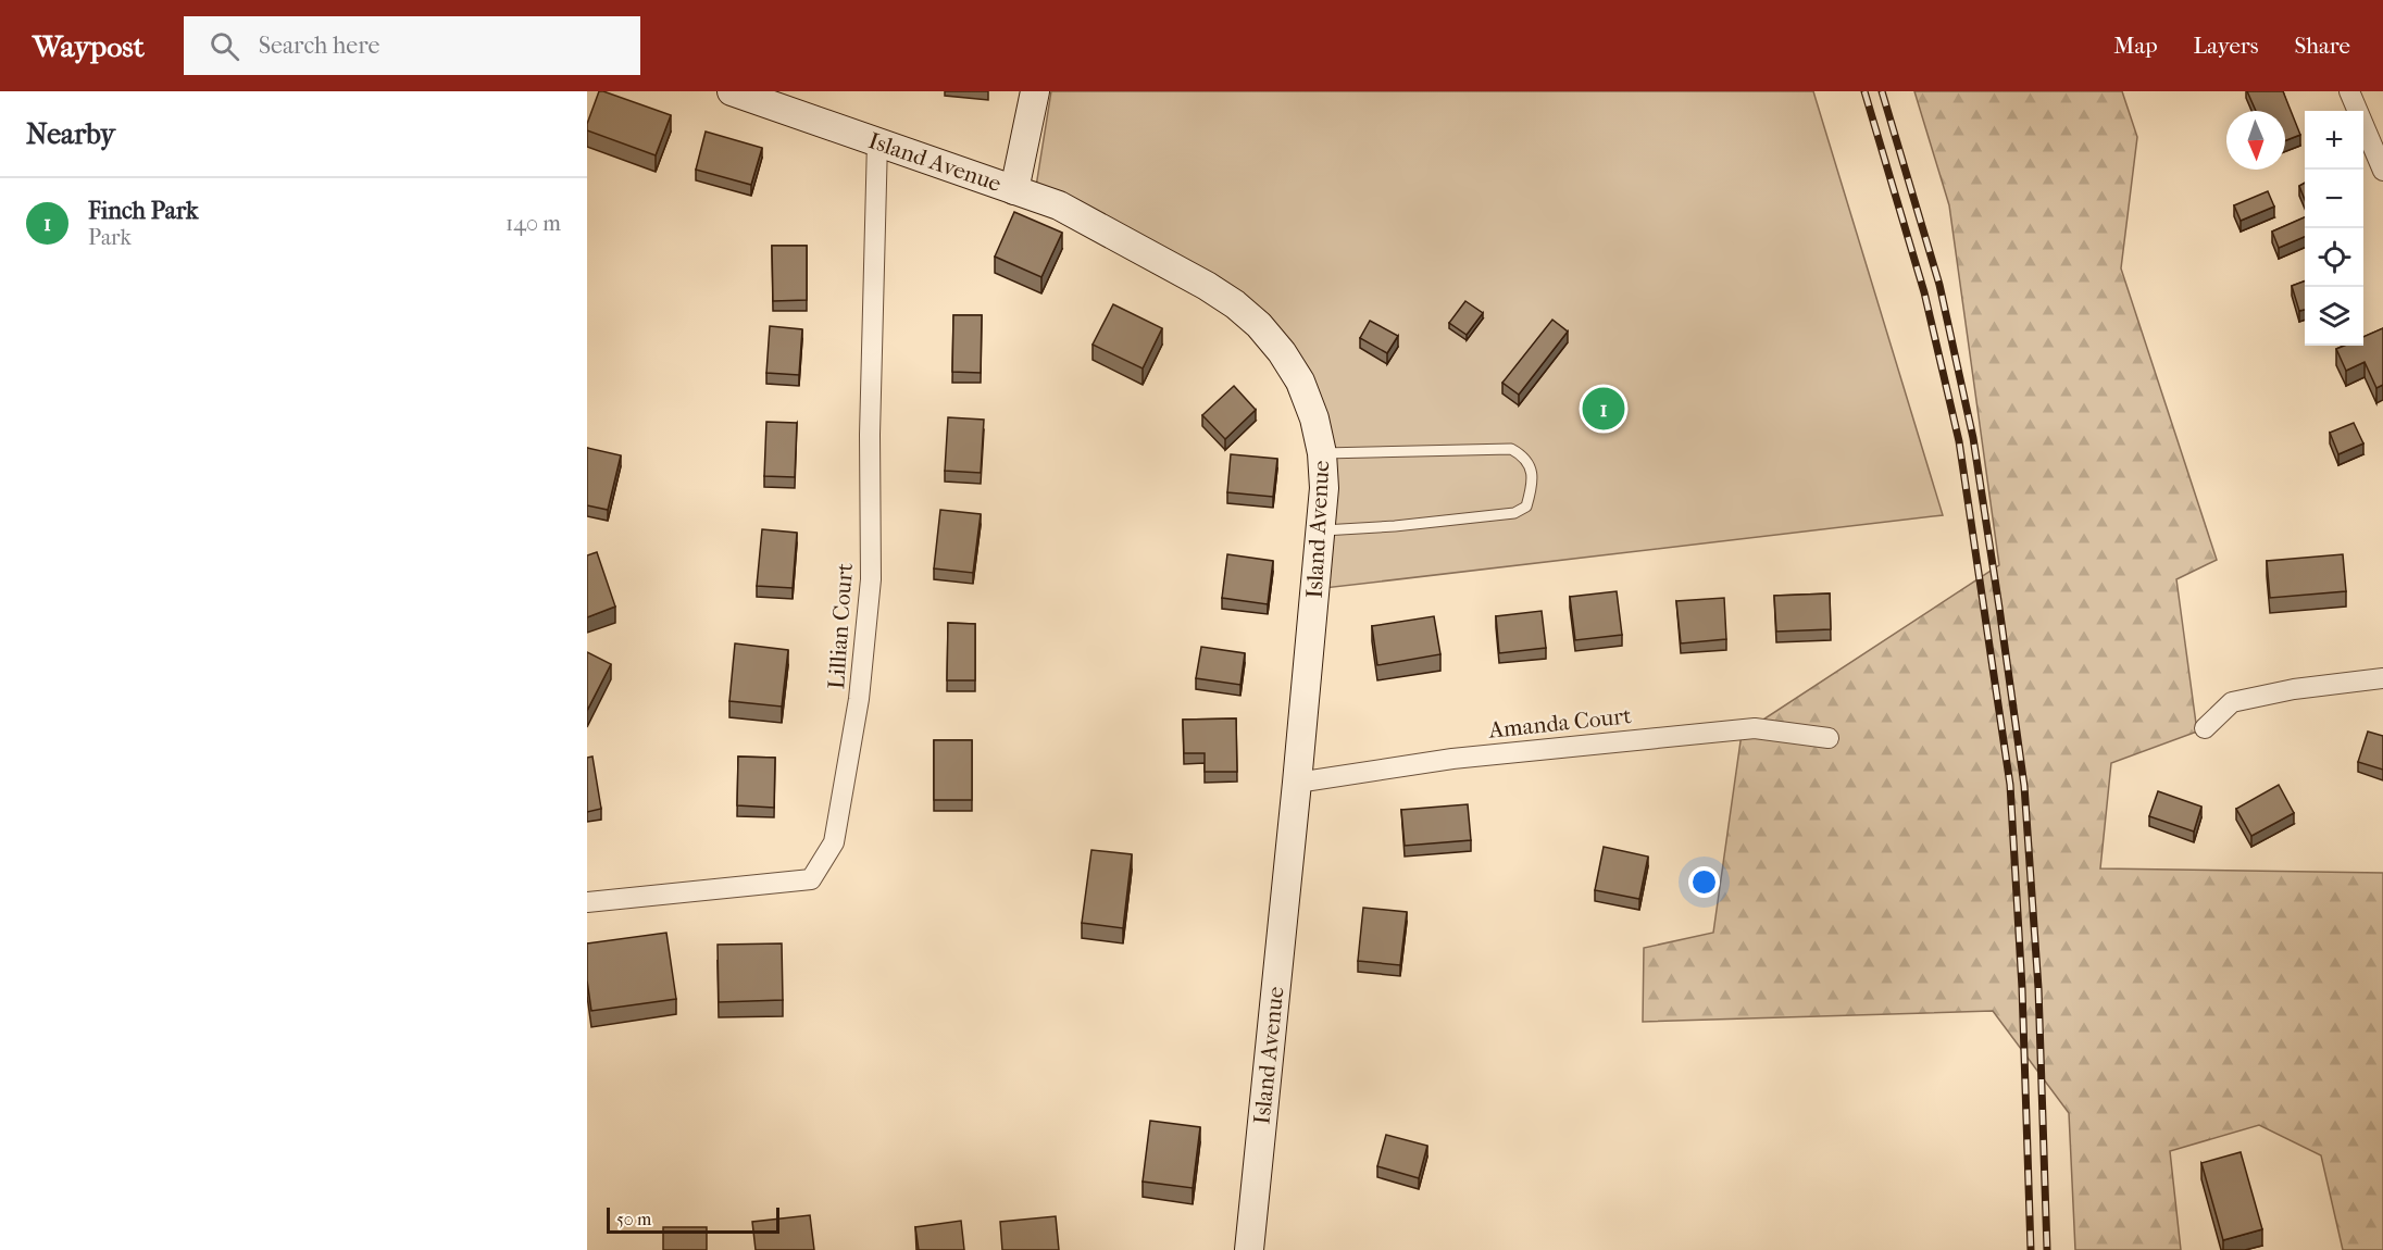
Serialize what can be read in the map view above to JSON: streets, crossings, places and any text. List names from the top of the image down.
{
  "streets": {
    "street": ["Island Avenue", "Lillian Court", "Amanda Court"]
  },
  "crossings": [
    ["Island Avenue", "Lillian Court"],
    ["Island Avenue", "Amanda Court"]
  ],
  "scale_bar": "50 m",
  "north": "bottom",
  "page": {
    "header": "Waypost",
    "search": "Search here",
    "nav": ["Map", "Layers", "Share"],
    "heading": "Nearby",
    "map_buttons": ["+", "−"],
    "list": [
      {
        "mark": "1",
        "name": "Finch Park",
        "note": "Park",
        "value": "140 m"
      }
    ],
    "pins": "1",
    "scale": "50 m"
  }
}
